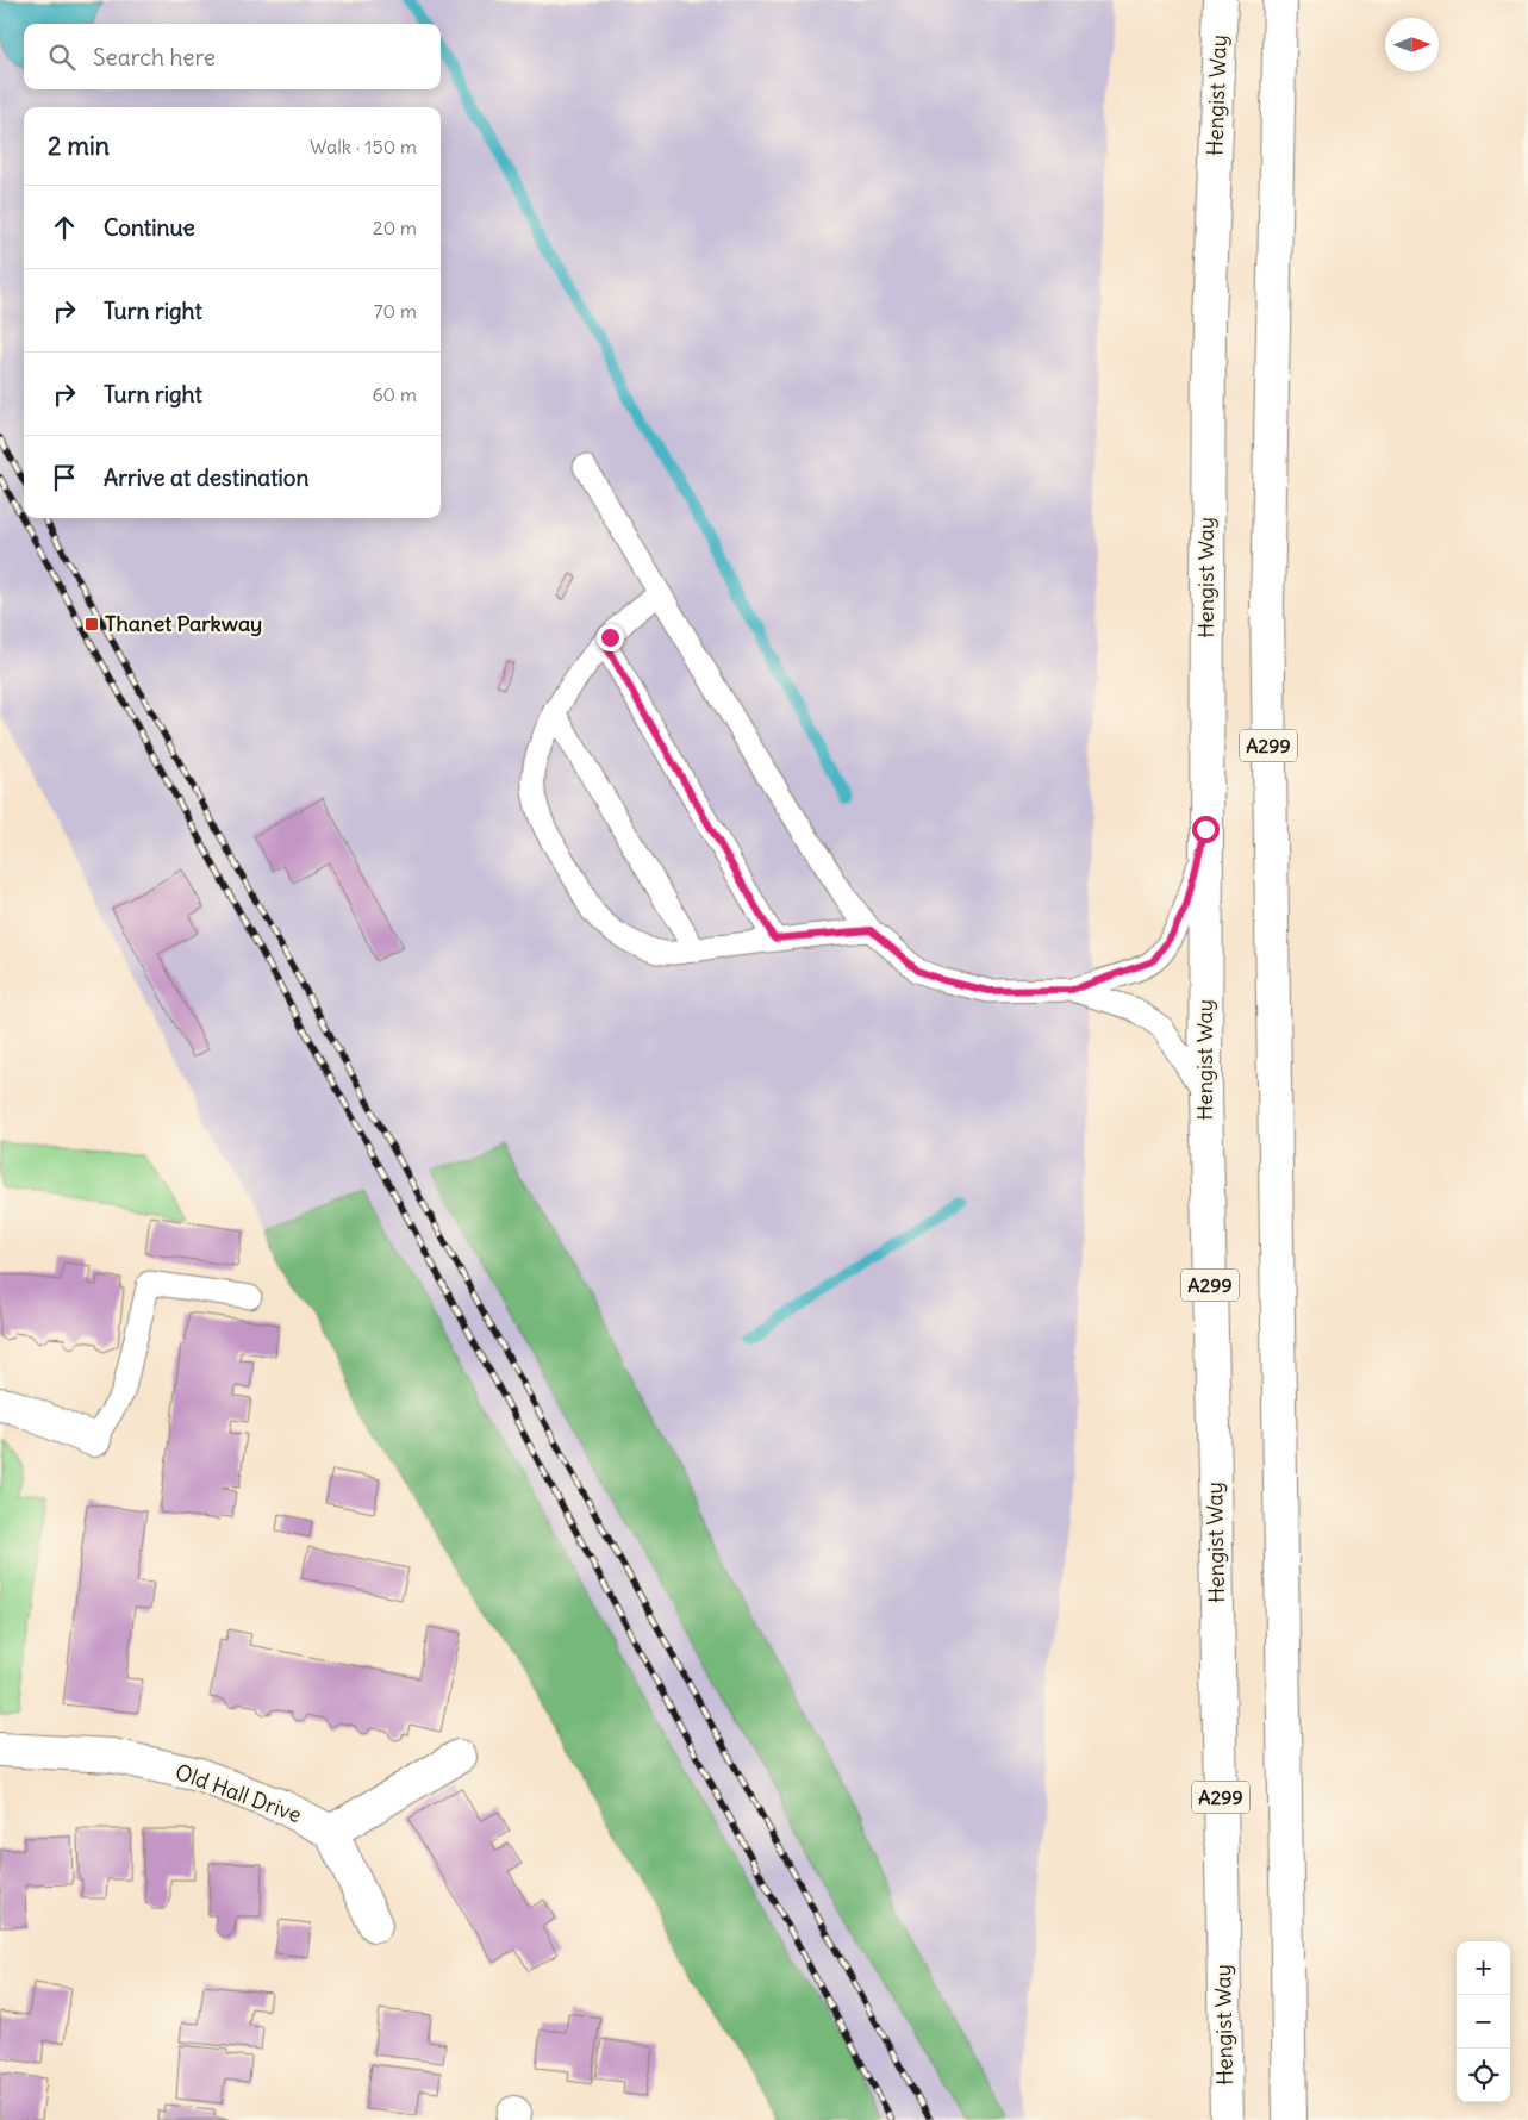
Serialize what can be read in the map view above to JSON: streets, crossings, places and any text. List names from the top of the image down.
{
  "streets": {
    "main road": ["Hengist Way", "A299", "Old Hall Drive"]
  },
  "places": {
    "transit": ["Thanet Parkway"]
  },
  "north": "right",
  "page": {
    "search": "Search here",
    "heading": ["2 min", "Walk · 150 m"],
    "list": [
      ["Continue", "20 m"],
      ["Turn right", "70 m"],
      ["Turn right", "60 m"],
      "Arrive at destination"
    ],
    "map_buttons": ["+", "−"]
  }
}
